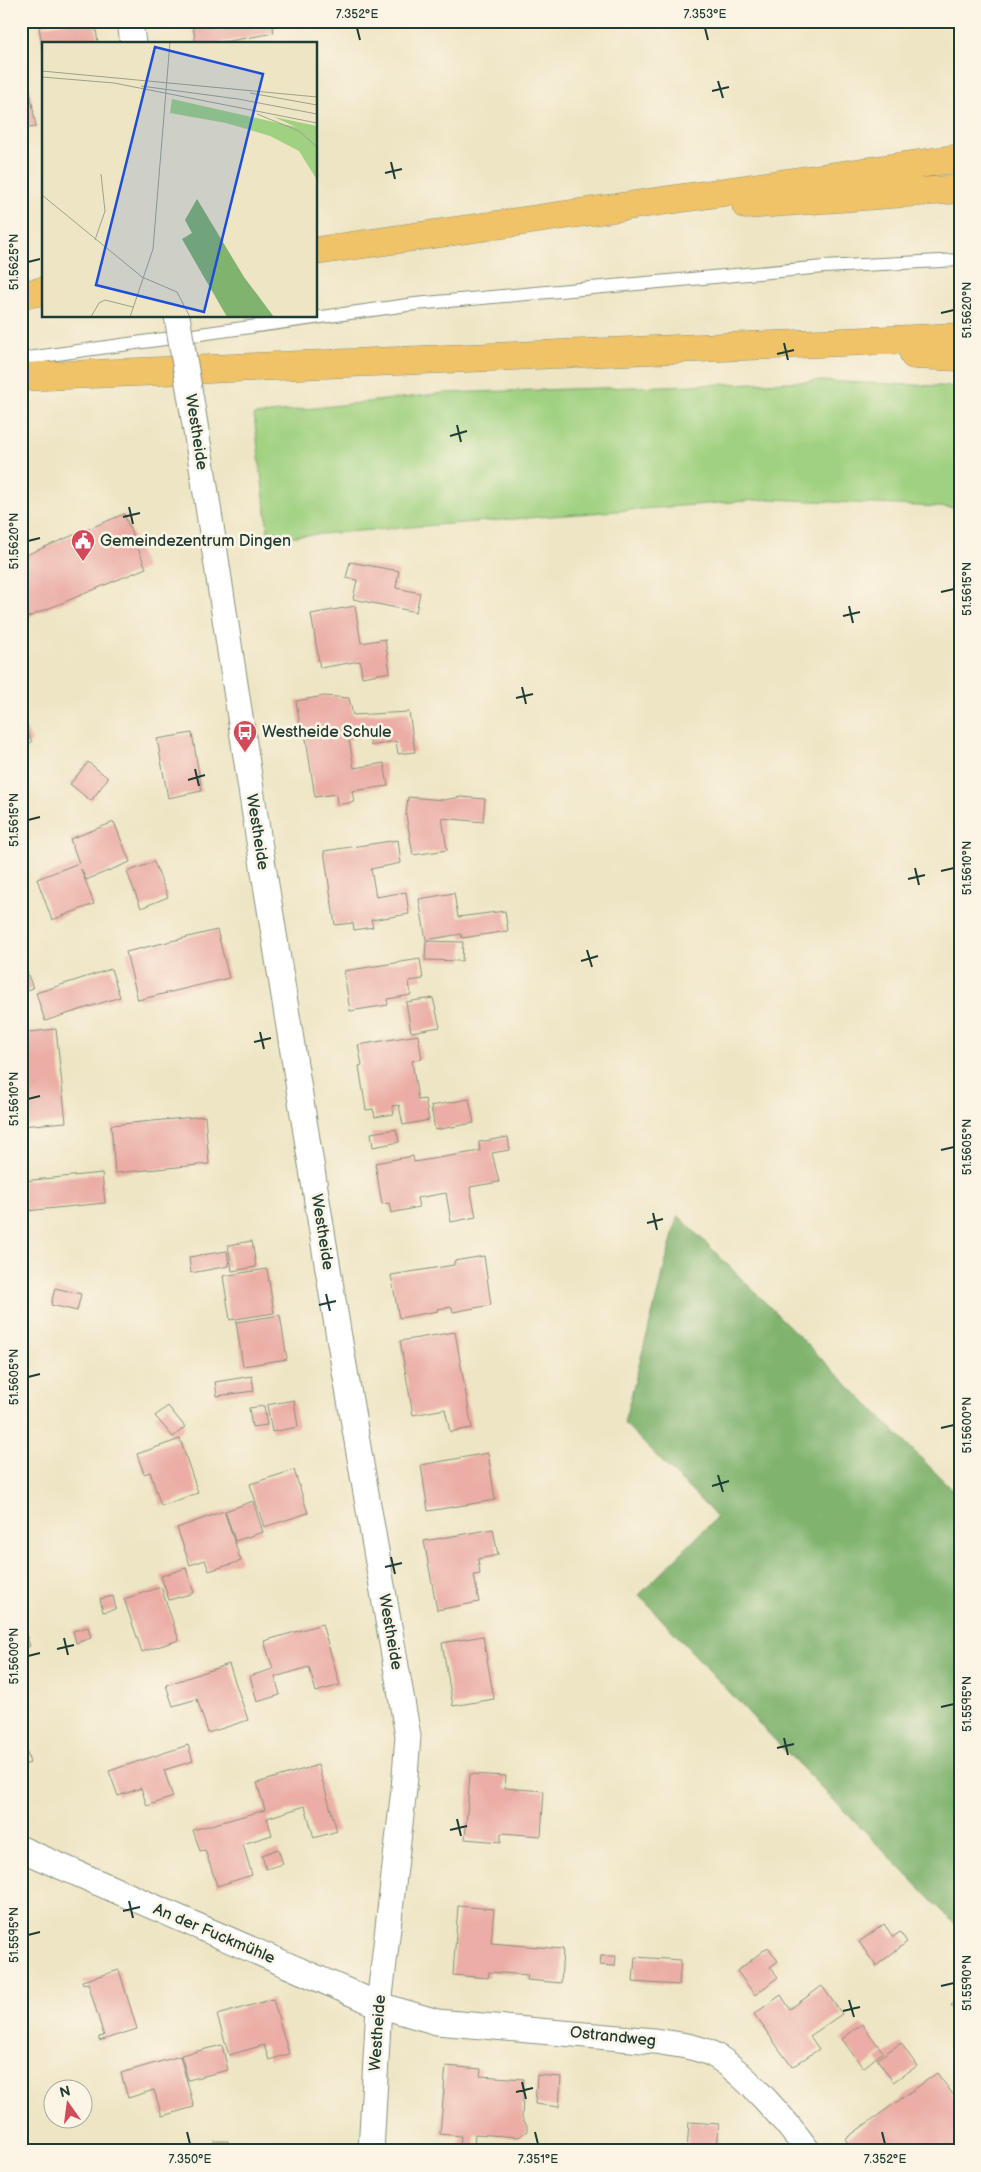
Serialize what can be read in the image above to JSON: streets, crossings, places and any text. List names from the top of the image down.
{
  "streets": {
    "street": ["Westheide", "An der Fuckmühle", "Ostrandweg"]
  },
  "crossings": [
    ["Westheide", "An der Fuckmühle"],
    ["Westheide", "Ostrandweg"],
    ["An der Fuckmühle", "Ostrandweg"]
  ],
  "places": {
    "public building": ["Gemeindezentrum Dingen"],
    "bus stop": ["Westheide Schule"]
  },
  "north": "top",
  "coordinates": [
    "7.352°E",
    "7.353°E",
    "51.5625°N",
    "51.5620°N",
    "51.5615°N",
    "51.5610°N",
    "51.5605°N",
    "51.5600°N",
    "51.5595°N",
    "51.5590°N",
    "7.350°E",
    "7.351°E"
  ]
}
